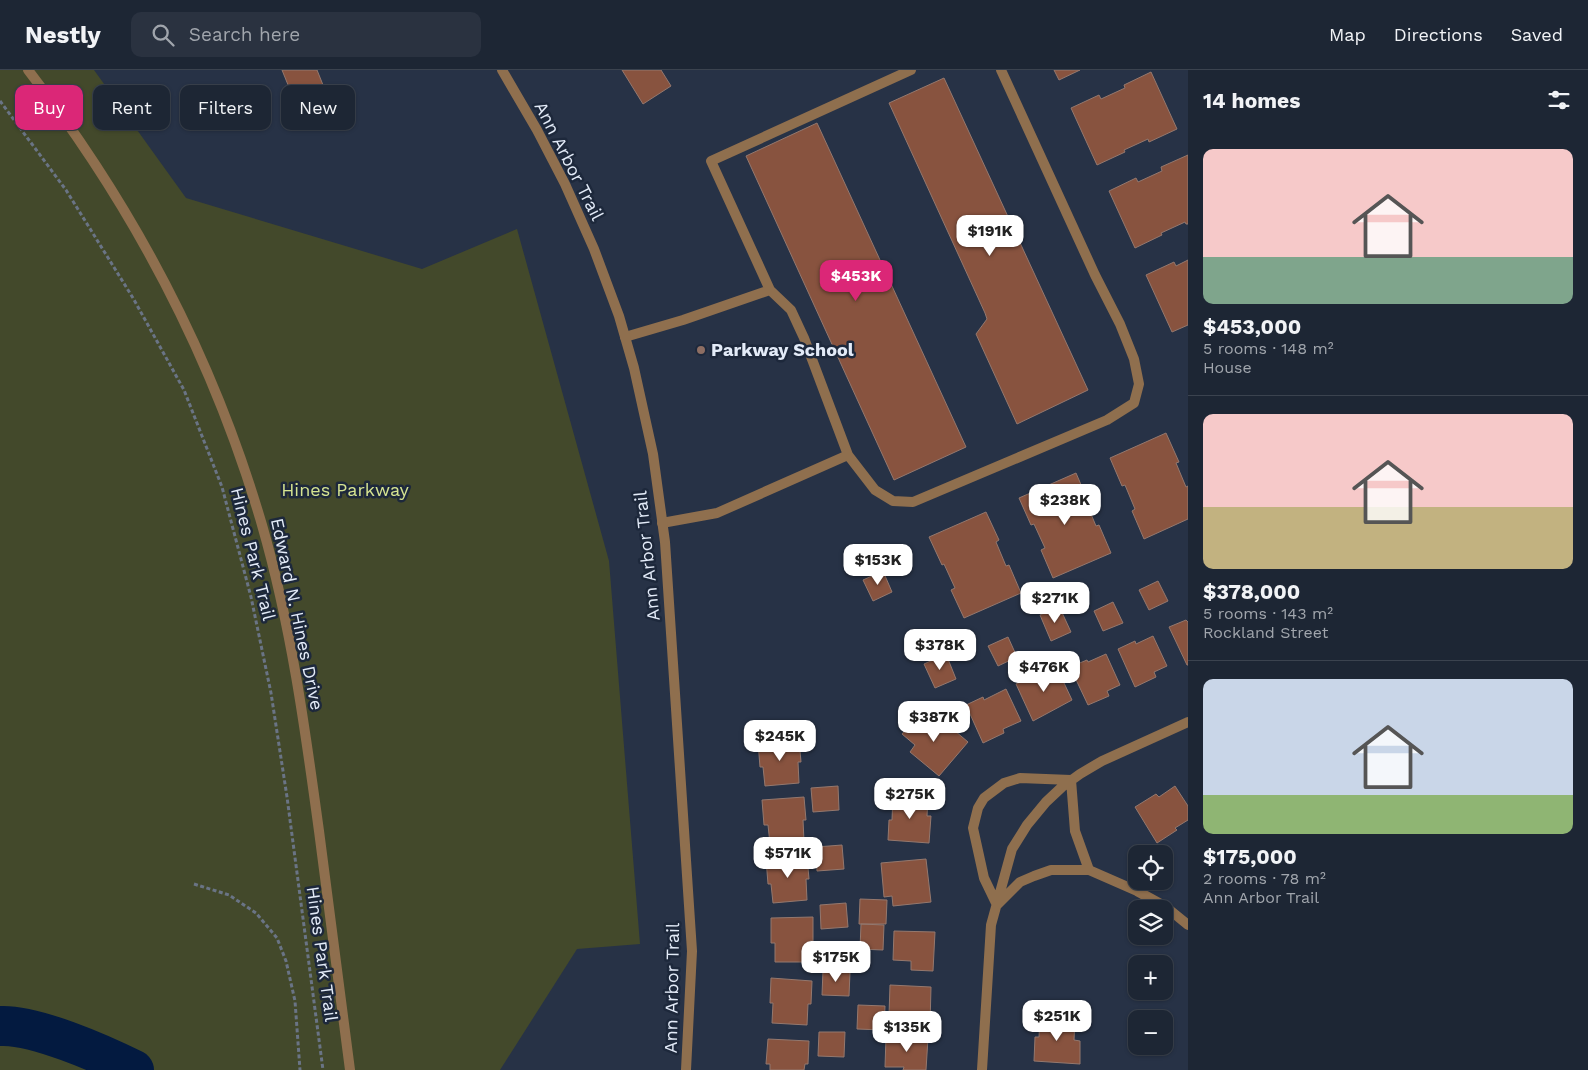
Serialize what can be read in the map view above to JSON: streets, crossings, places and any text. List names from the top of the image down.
{
  "streets": {
    "street": ["Ann Arbor Trail", "Edward N. Hines Drive"],
    "path": ["Hines Park Trail"]
  },
  "parks": ["Hines Parkway"],
  "places": ["Parkway School"],
  "page": {
    "header": "Nestly",
    "search": "Search here",
    "nav": ["Map", "Directions", "Saved"],
    "heading": "14 homes",
    "chip": [
      "Buy",
      "Rent",
      "Filters",
      "New"
    ],
    "list": [
      {
        "name": "$453,000",
        "note": "5 rooms · 148 m² · House"
      },
      {
        "name": "$378,000",
        "note": "5 rooms · 143 m² · Rockland Street"
      },
      {
        "name": "$175,000",
        "note": "2 rooms · 78 m² · Ann Arbor Trail"
      }
    ],
    "price": [
      "$191K",
      "$453K",
      "$238K",
      "$153K",
      "$271K",
      "$378K",
      "$476K",
      "$387K",
      "$245K",
      "$275K",
      "$571K",
      "$175K",
      "$251K",
      "$135K"
    ],
    "map_buttons": ["+", "−"]
  }
}
